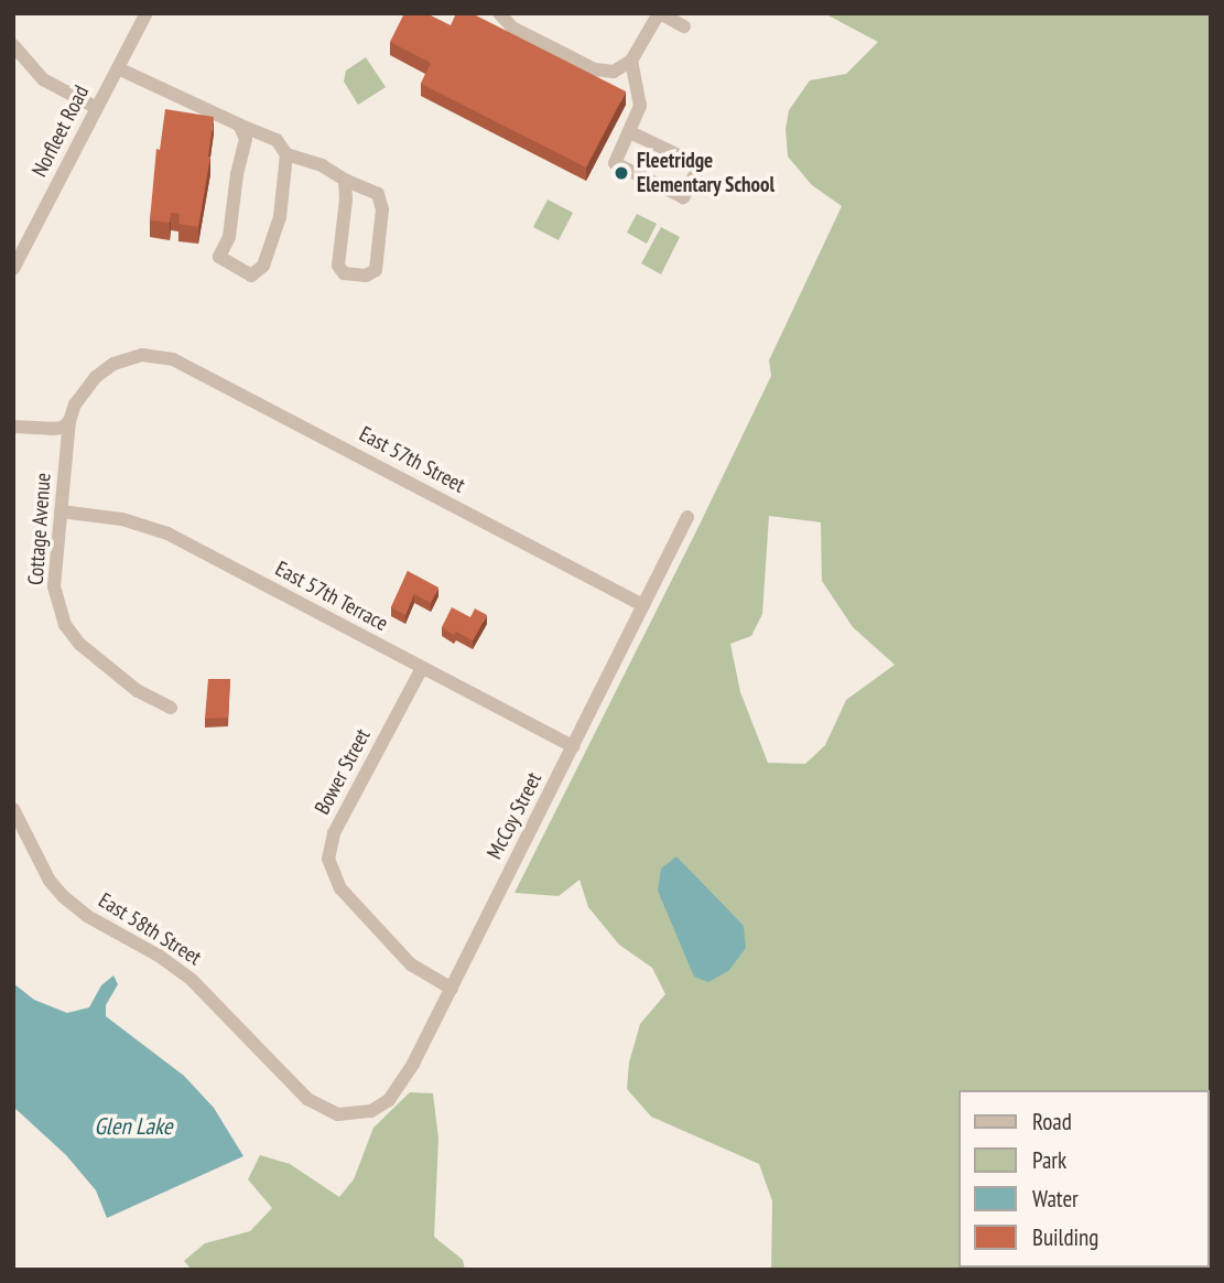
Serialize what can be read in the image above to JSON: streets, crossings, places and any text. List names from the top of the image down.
{
  "streets": {
    "street": [
      "Norfleet Road",
      "East 57th Street",
      "Cottage Avenue",
      "East 57th Terrace",
      "Bower Street",
      "McCoy Street",
      "East 58th Street"
    ]
  },
  "crossings": [
    ["East 57th Street", "Cottage Avenue"],
    ["East 57th Street", "McCoy Street"],
    ["Cottage Avenue", "East 57th Terrace"],
    ["East 57th Terrace", "Bower Street"],
    ["East 57th Terrace", "McCoy Street"],
    ["Bower Street", "McCoy Street"],
    ["McCoy Street", "East 58th Street"]
  ],
  "water": ["Glen Lake"],
  "places": ["Fleetridge Elementary School"],
  "legend": [
    "Road",
    "Park",
    "Water",
    "Building"
  ]
}
